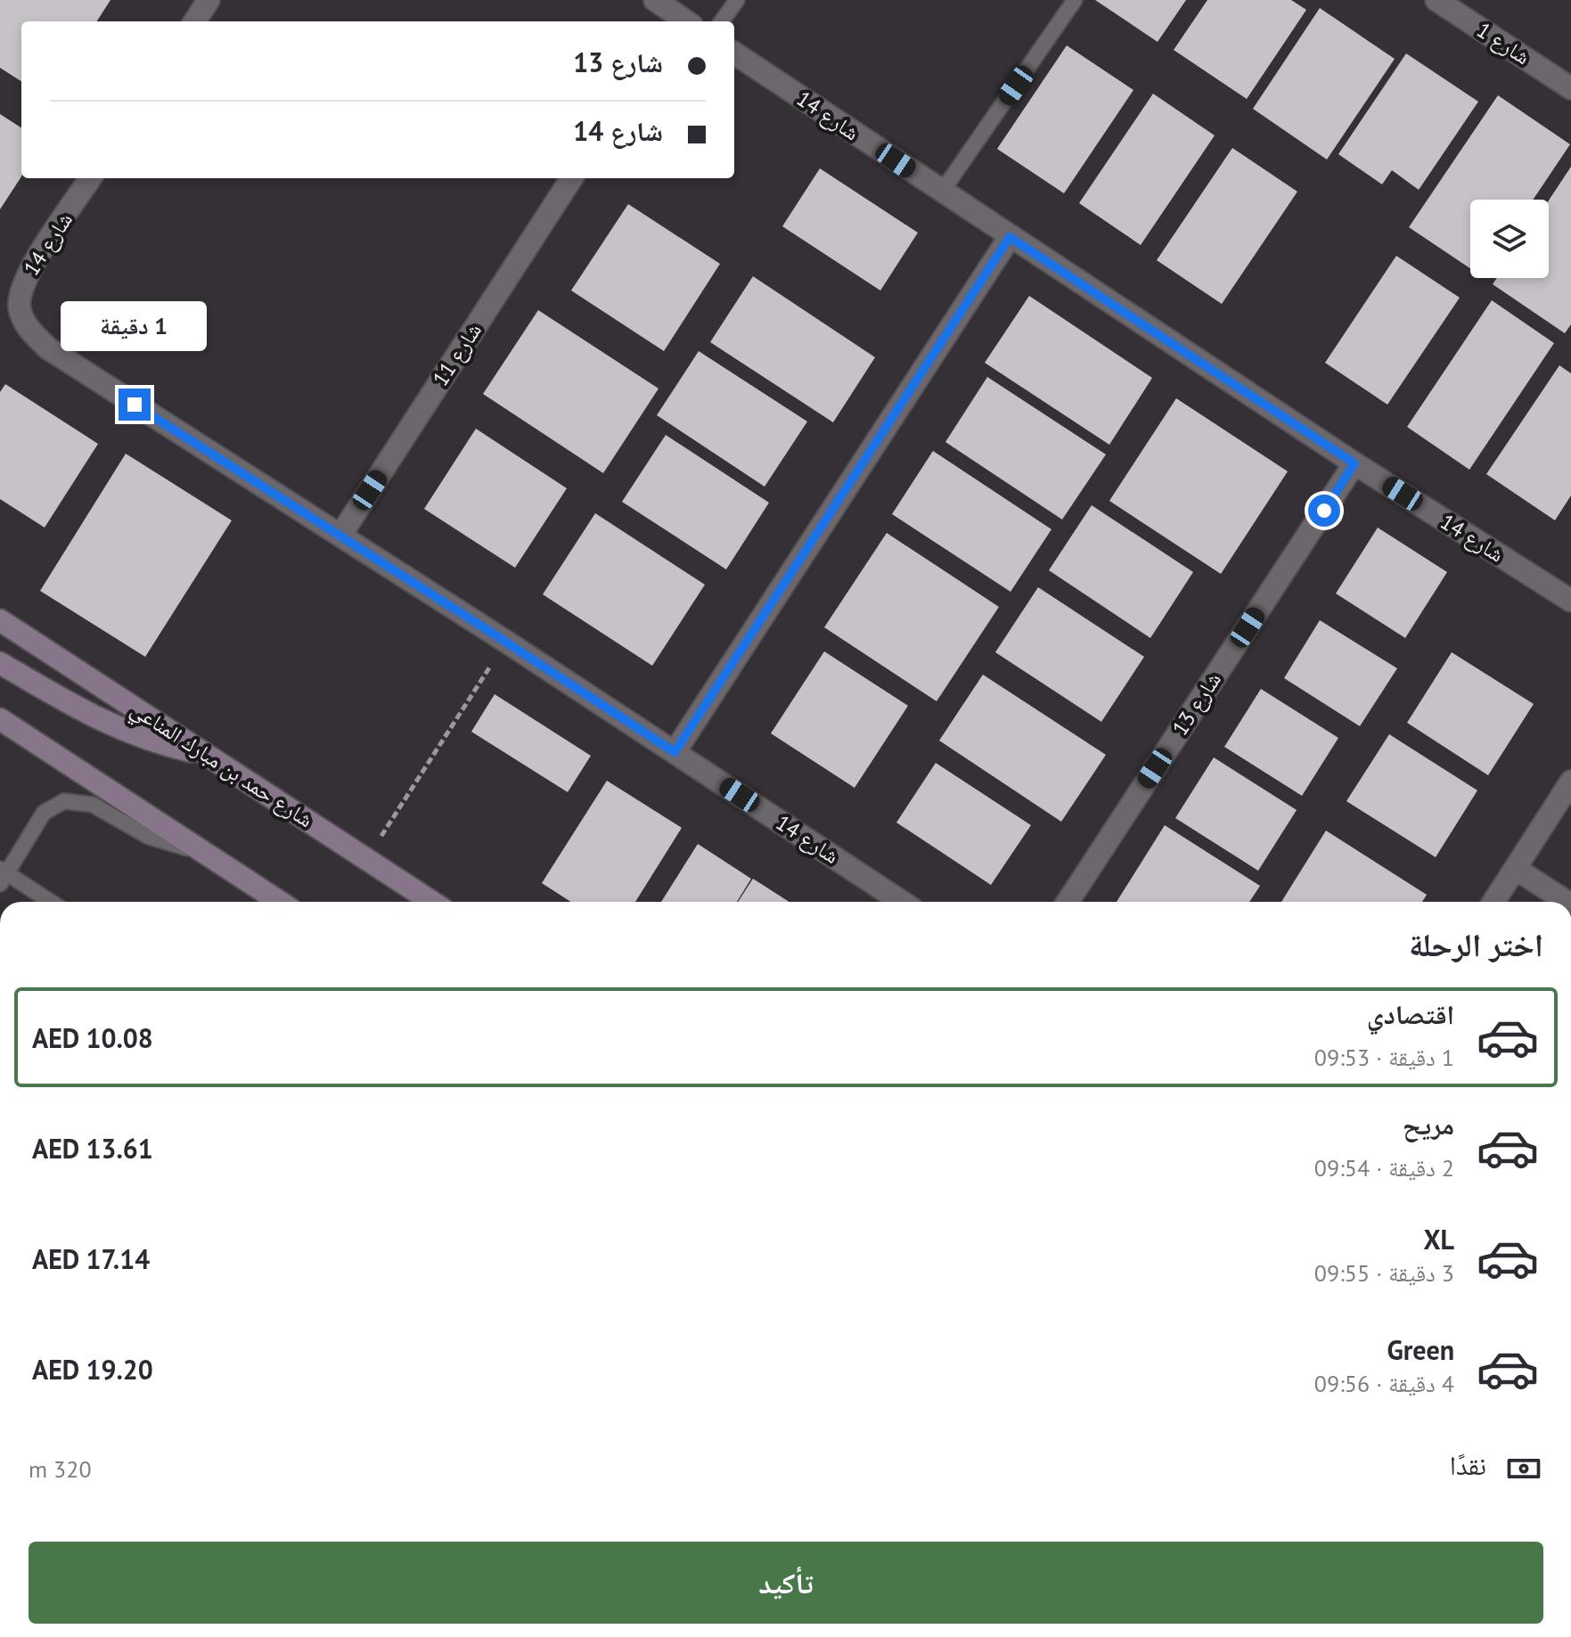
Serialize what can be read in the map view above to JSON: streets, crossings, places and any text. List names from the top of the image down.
{
  "streets": {
    "street": [
      "شارع 1",
      "شارع 14",
      "شارع 11",
      "شارع 13",
      "شارع حمد بن مبارك المناعي"
    ]
  },
  "crossings": [
    ["شارع 14", "شارع 11"],
    ["شارع 14", "شارع 13"]
  ],
  "page": {
    "banner": ["شارع 13", "شارع 14"],
    "bubble": "1 دقيقة",
    "heading": "اختر الرحلة",
    "list": [
      {
        "name": "اقتصادي",
        "note": "1 دقيقة · 09:53",
        "value": "AED 10.08"
      },
      {
        "name": "مريح",
        "note": "2 دقيقة · 09:54",
        "value": "AED 13.61"
      },
      {
        "name": "XL",
        "note": "3 دقيقة · 09:55",
        "value": "AED 17.14"
      },
      {
        "name": "Green",
        "note": "4 دقيقة · 09:56",
        "value": "AED 19.20"
      }
    ],
    "pay": ["نقدًا", "320 m"],
    "buttons": "تأكيد"
  }
}
